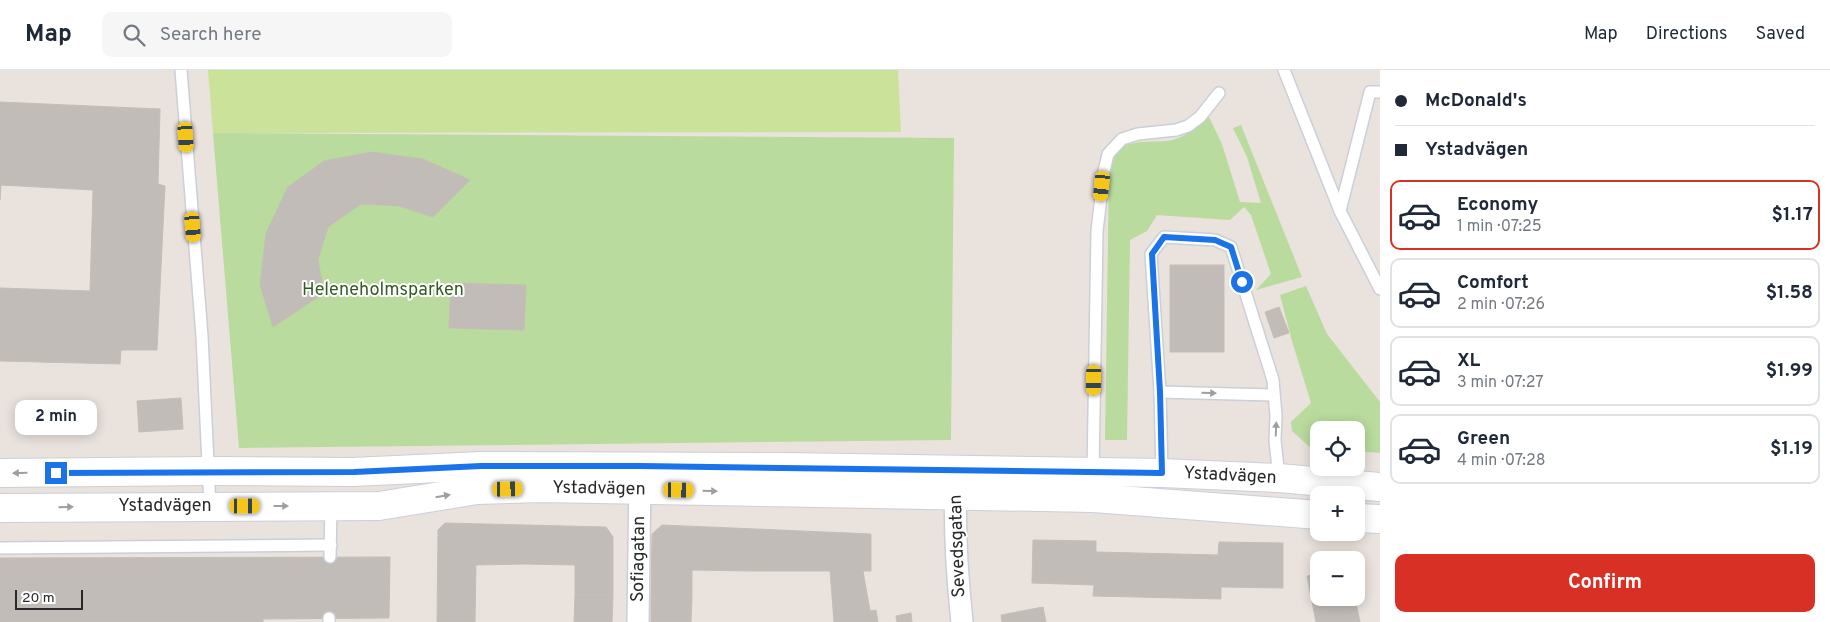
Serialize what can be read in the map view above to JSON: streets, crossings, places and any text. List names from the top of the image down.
{
  "streets": {
    "main road": ["Ystadvägen"],
    "street": ["Sevedsgatan", "Sofiagatan"]
  },
  "crossings": [
    ["Ystadvägen", "Sevedsgatan"],
    ["Ystadvägen", "Sofiagatan"]
  ],
  "parks": ["Heleneholmsparken"],
  "scale_bar": "20 m",
  "page": {
    "header": "Map",
    "search": "Search here",
    "nav": ["Map", "Directions", "Saved"],
    "banner": ["McDonald's", "Ystadvägen"],
    "list": [
      {
        "name": "Economy",
        "note": "1 min · 07:25",
        "value": "$1.17"
      },
      {
        "name": "Comfort",
        "note": "2 min · 07:26",
        "value": "$1.58"
      },
      {
        "name": "XL",
        "note": "3 min · 07:27",
        "value": "$1.99"
      },
      {
        "name": "Green",
        "note": "4 min · 07:28",
        "value": "$1.19"
      }
    ],
    "bubble": "2 min",
    "map_buttons": ["+", "−"],
    "buttons": "Confirm",
    "scale": "20 m"
  }
}
